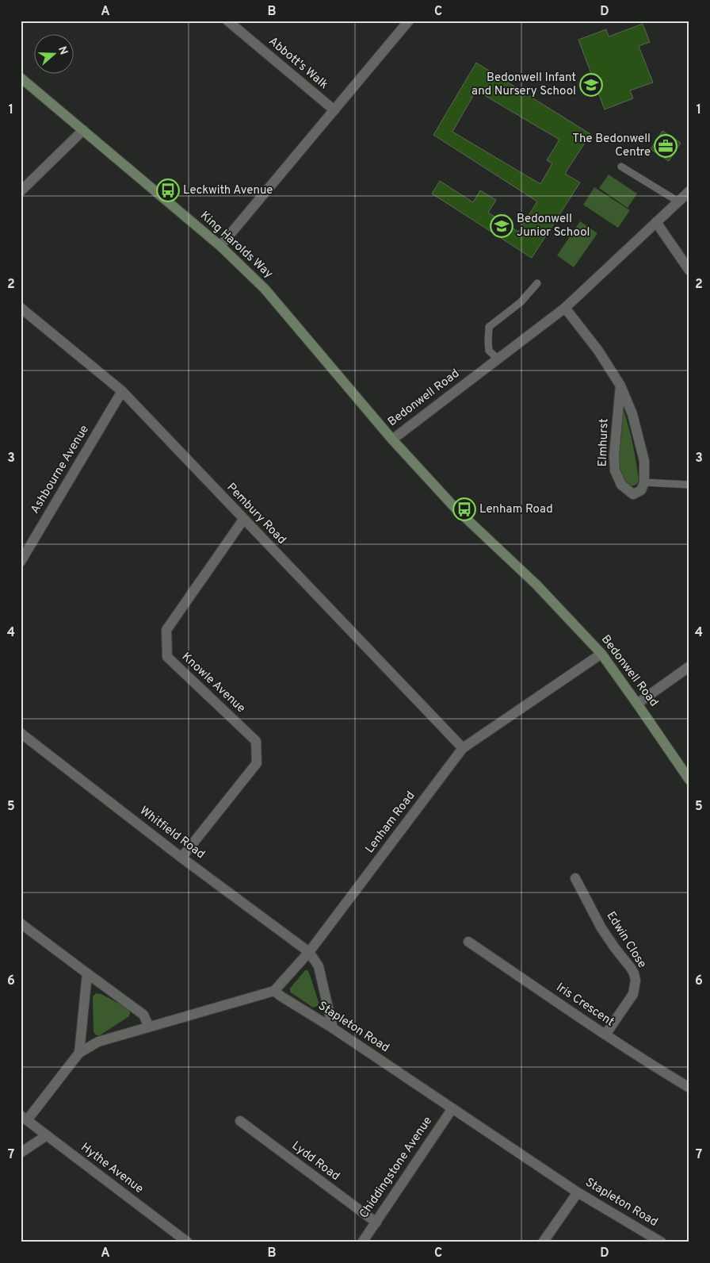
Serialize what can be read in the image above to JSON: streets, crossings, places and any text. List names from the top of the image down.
{
  "streets": {
    "street": [
      "Abbott's Walk",
      "King Harolds Way",
      "Bedonwell Road",
      "Elmhurst",
      "Ashbourne Avenue",
      "Pembury Road",
      "Knowle Avenue",
      "Lenham Road",
      "Whitfield Road",
      "Edwin Close",
      "Iris Crescent",
      "Stapleton Road",
      "Lydd Road",
      "Chiddingstone Avenue",
      "Hythe Avenue"
    ]
  },
  "crossings": [
    ["King Harolds Way", "Bedonwell Road"],
    ["Bedonwell Road", "Lenham Road"],
    ["Ashbourne Avenue", "Pembury Road"],
    ["Pembury Road", "Knowle Avenue"],
    ["Pembury Road", "Lenham Road"],
    ["Knowle Avenue", "Whitfield Road"],
    ["Lenham Road", "Whitfield Road"],
    ["Lenham Road", "Stapleton Road"],
    ["Edwin Close", "Iris Crescent"],
    ["Stapleton Road", "Chiddingstone Avenue"],
    ["Lydd Road", "Chiddingstone Avenue"]
  ],
  "places": {
    "school or university": ["Bedonwell Infant and Nursery School", "Bedonwell Junior School"],
    "office": ["The Bedonwell Centre"],
    "bus stop": ["Leckwith Avenue", "Lenham Road"]
  },
  "north": "right",
  "grid": {
    "columns": [
      "A",
      "B",
      "C",
      "D"
    ],
    "rows": [
      "1",
      "2",
      "3",
      "4",
      "5",
      "6",
      "7"
    ]
  }
}
